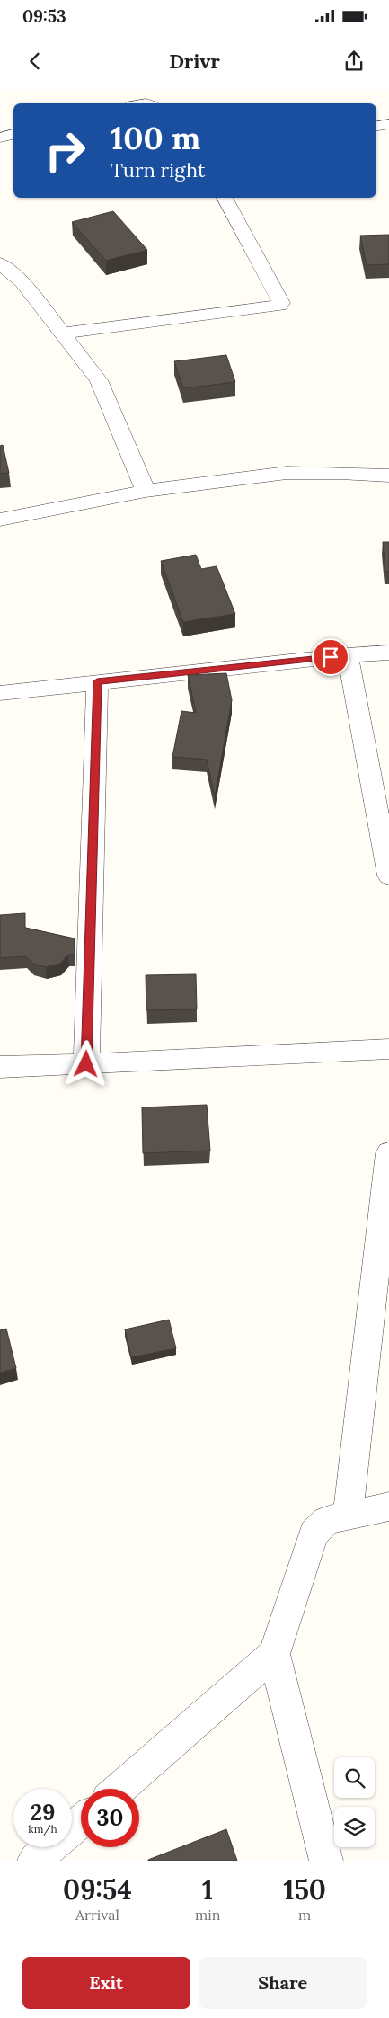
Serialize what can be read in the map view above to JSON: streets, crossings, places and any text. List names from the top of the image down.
{
  "page": {
    "status": "09:53",
    "header": "Drivr",
    "turn": ["100 m", "Turn right"],
    "speed": "29 km/h",
    "limit": "30",
    "eta": [
      "09:54",
      "Arrival",
      "1",
      "min",
      "150",
      "m"
    ],
    "buttons": ["Exit", "Share"]
  }
}
